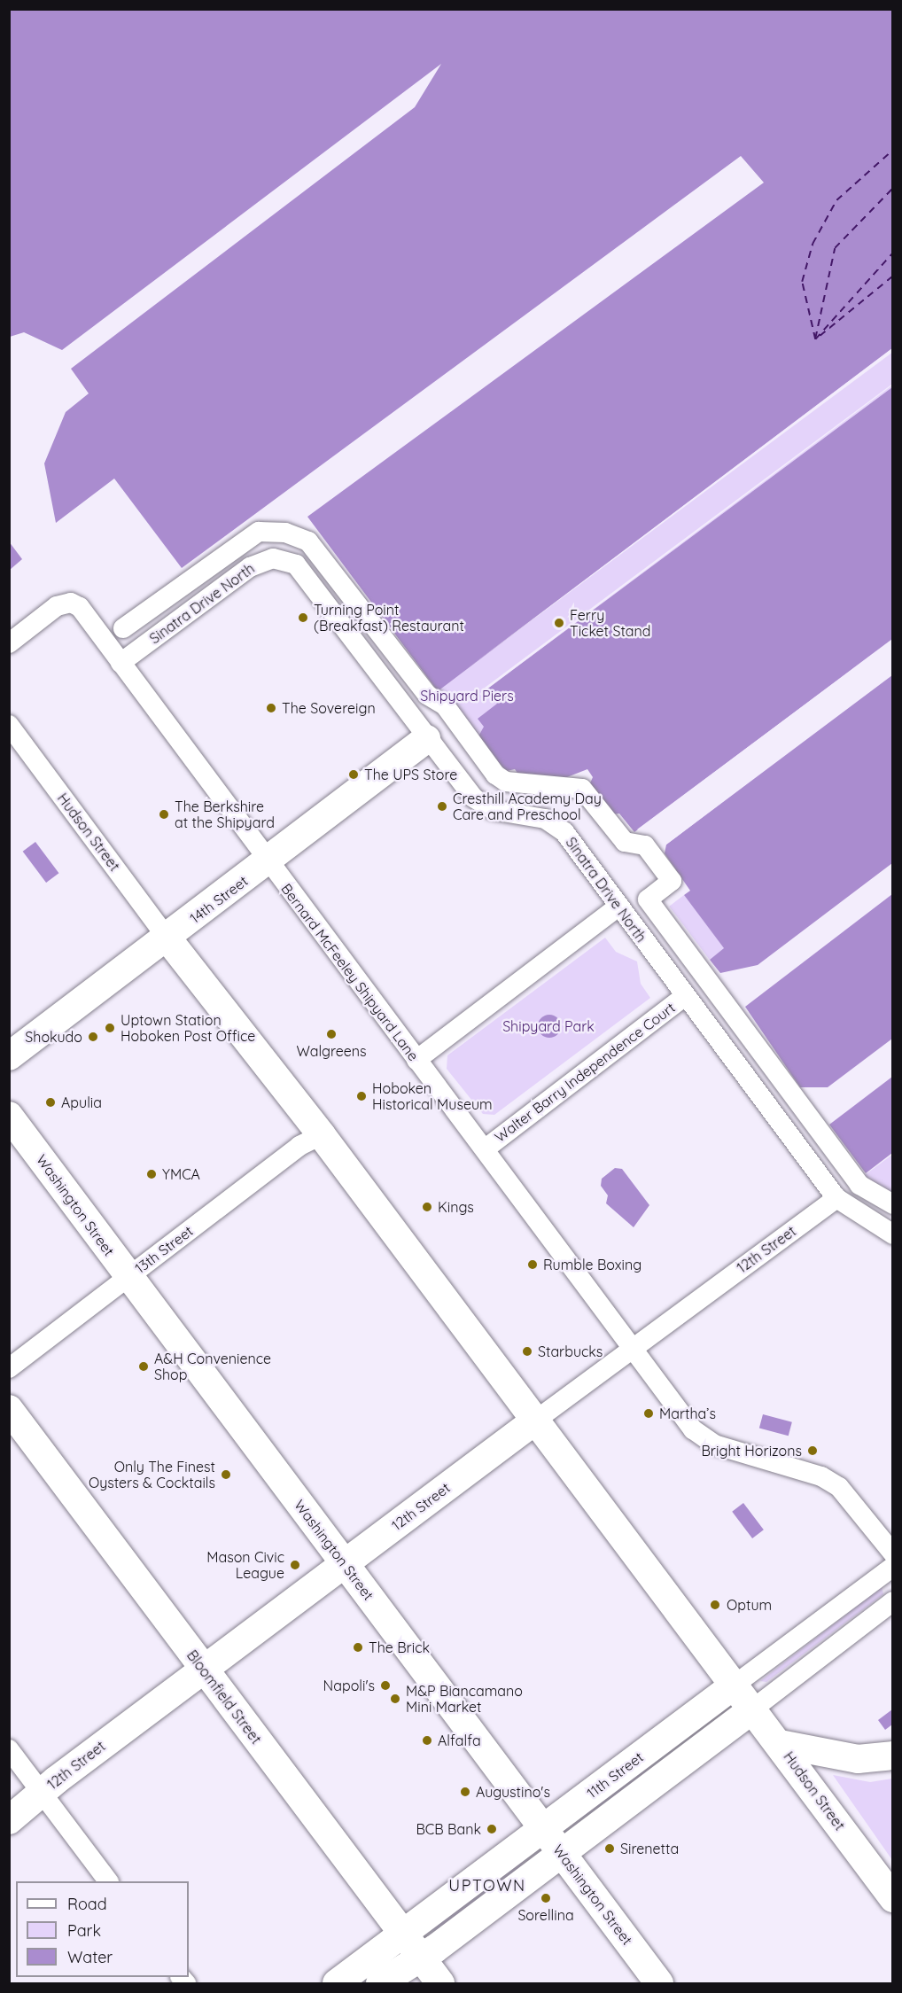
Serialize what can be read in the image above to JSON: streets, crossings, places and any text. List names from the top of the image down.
{
  "streets": {
    "street": [
      "Sinatra Drive North",
      "Hudson Street",
      "14th Street",
      "Bernard McFeeley Shipyard Lane",
      "Walter Barry Independence Court",
      "Washington Street",
      "13th Street",
      "12th Street",
      "Bloomfield Street",
      "11th Street"
    ]
  },
  "crossings": [
    ["Sinatra Drive North", "14th Street"],
    ["Sinatra Drive North", "Bernard McFeeley Shipyard Lane"],
    ["Sinatra Drive North", "Walter Barry Independence Court"],
    ["Sinatra Drive North", "12th Street"],
    ["Hudson Street", "14th Street"],
    ["Hudson Street", "13th Street"],
    ["Hudson Street", "12th Street"],
    ["Hudson Street", "11th Street"],
    ["14th Street", "Bernard McFeeley Shipyard Lane"],
    ["Bernard McFeeley Shipyard Lane", "Walter Barry Independence Court"],
    ["Bernard McFeeley Shipyard Lane", "12th Street"],
    ["Washington Street", "13th Street"],
    ["Washington Street", "12th Street"],
    ["Washington Street", "11th Street"],
    ["12th Street", "Bloomfield Street"],
    ["Bloomfield Street", "11th Street"]
  ],
  "districts": ["UPTOWN"],
  "parks": ["Shipyard Piers", "Shipyard Park"],
  "places": [
    "Turning Point (Breakfast) Restaurant",
    "Ferry Ticket Stand",
    "The Sovereign",
    "The UPS Store",
    "Cresthill Academy Day Care and Preschool",
    "The Berkshire at the Shipyard",
    "Uptown Station Hoboken Post Office",
    "Walgreens",
    "Shokudo",
    "Hoboken Historical Museum",
    "Apulia",
    "YMCA",
    "Kings",
    "Rumble Boxing",
    "Starbucks",
    "A&H Convenience Shop",
    "Martha’s",
    "Bright Horizons",
    "Only The Finest Oysters & Cocktails",
    "Mason Civic League",
    "Optum",
    "The Brick",
    "Napoli's",
    "M&P Biancamano Mini Market",
    "Alfalfa",
    "Augustino's",
    "BCB Bank",
    "Sirenetta",
    "Sorellina"
  ],
  "legend": ["Road", "Park", "Water"]
}
